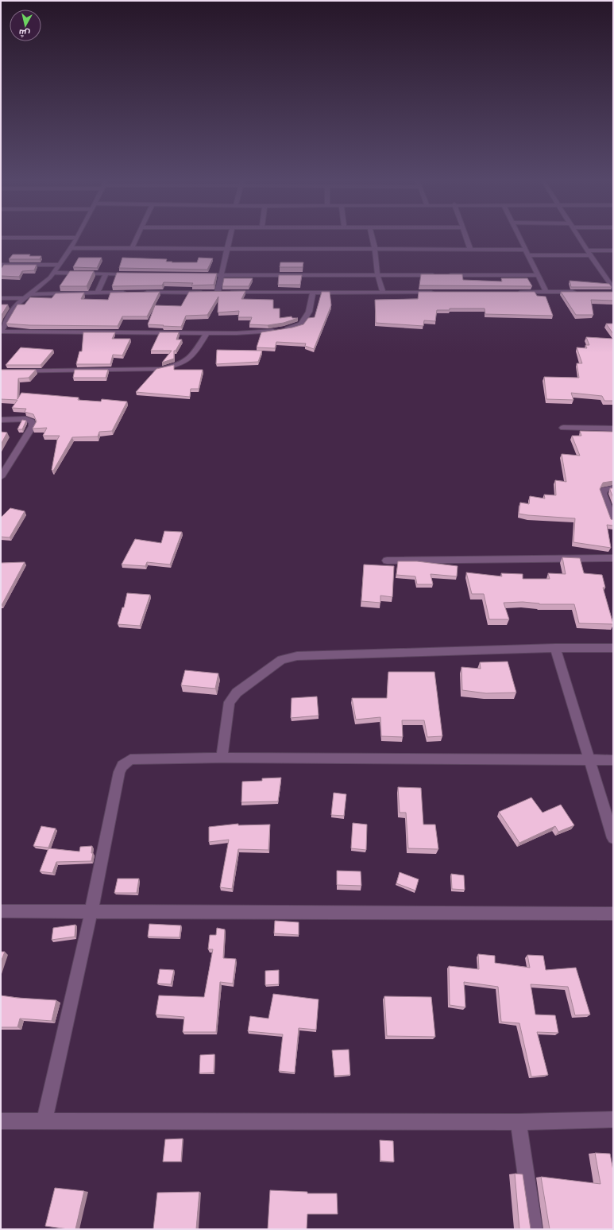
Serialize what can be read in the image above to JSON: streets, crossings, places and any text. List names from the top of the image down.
{
  "north": "bottom"
}
